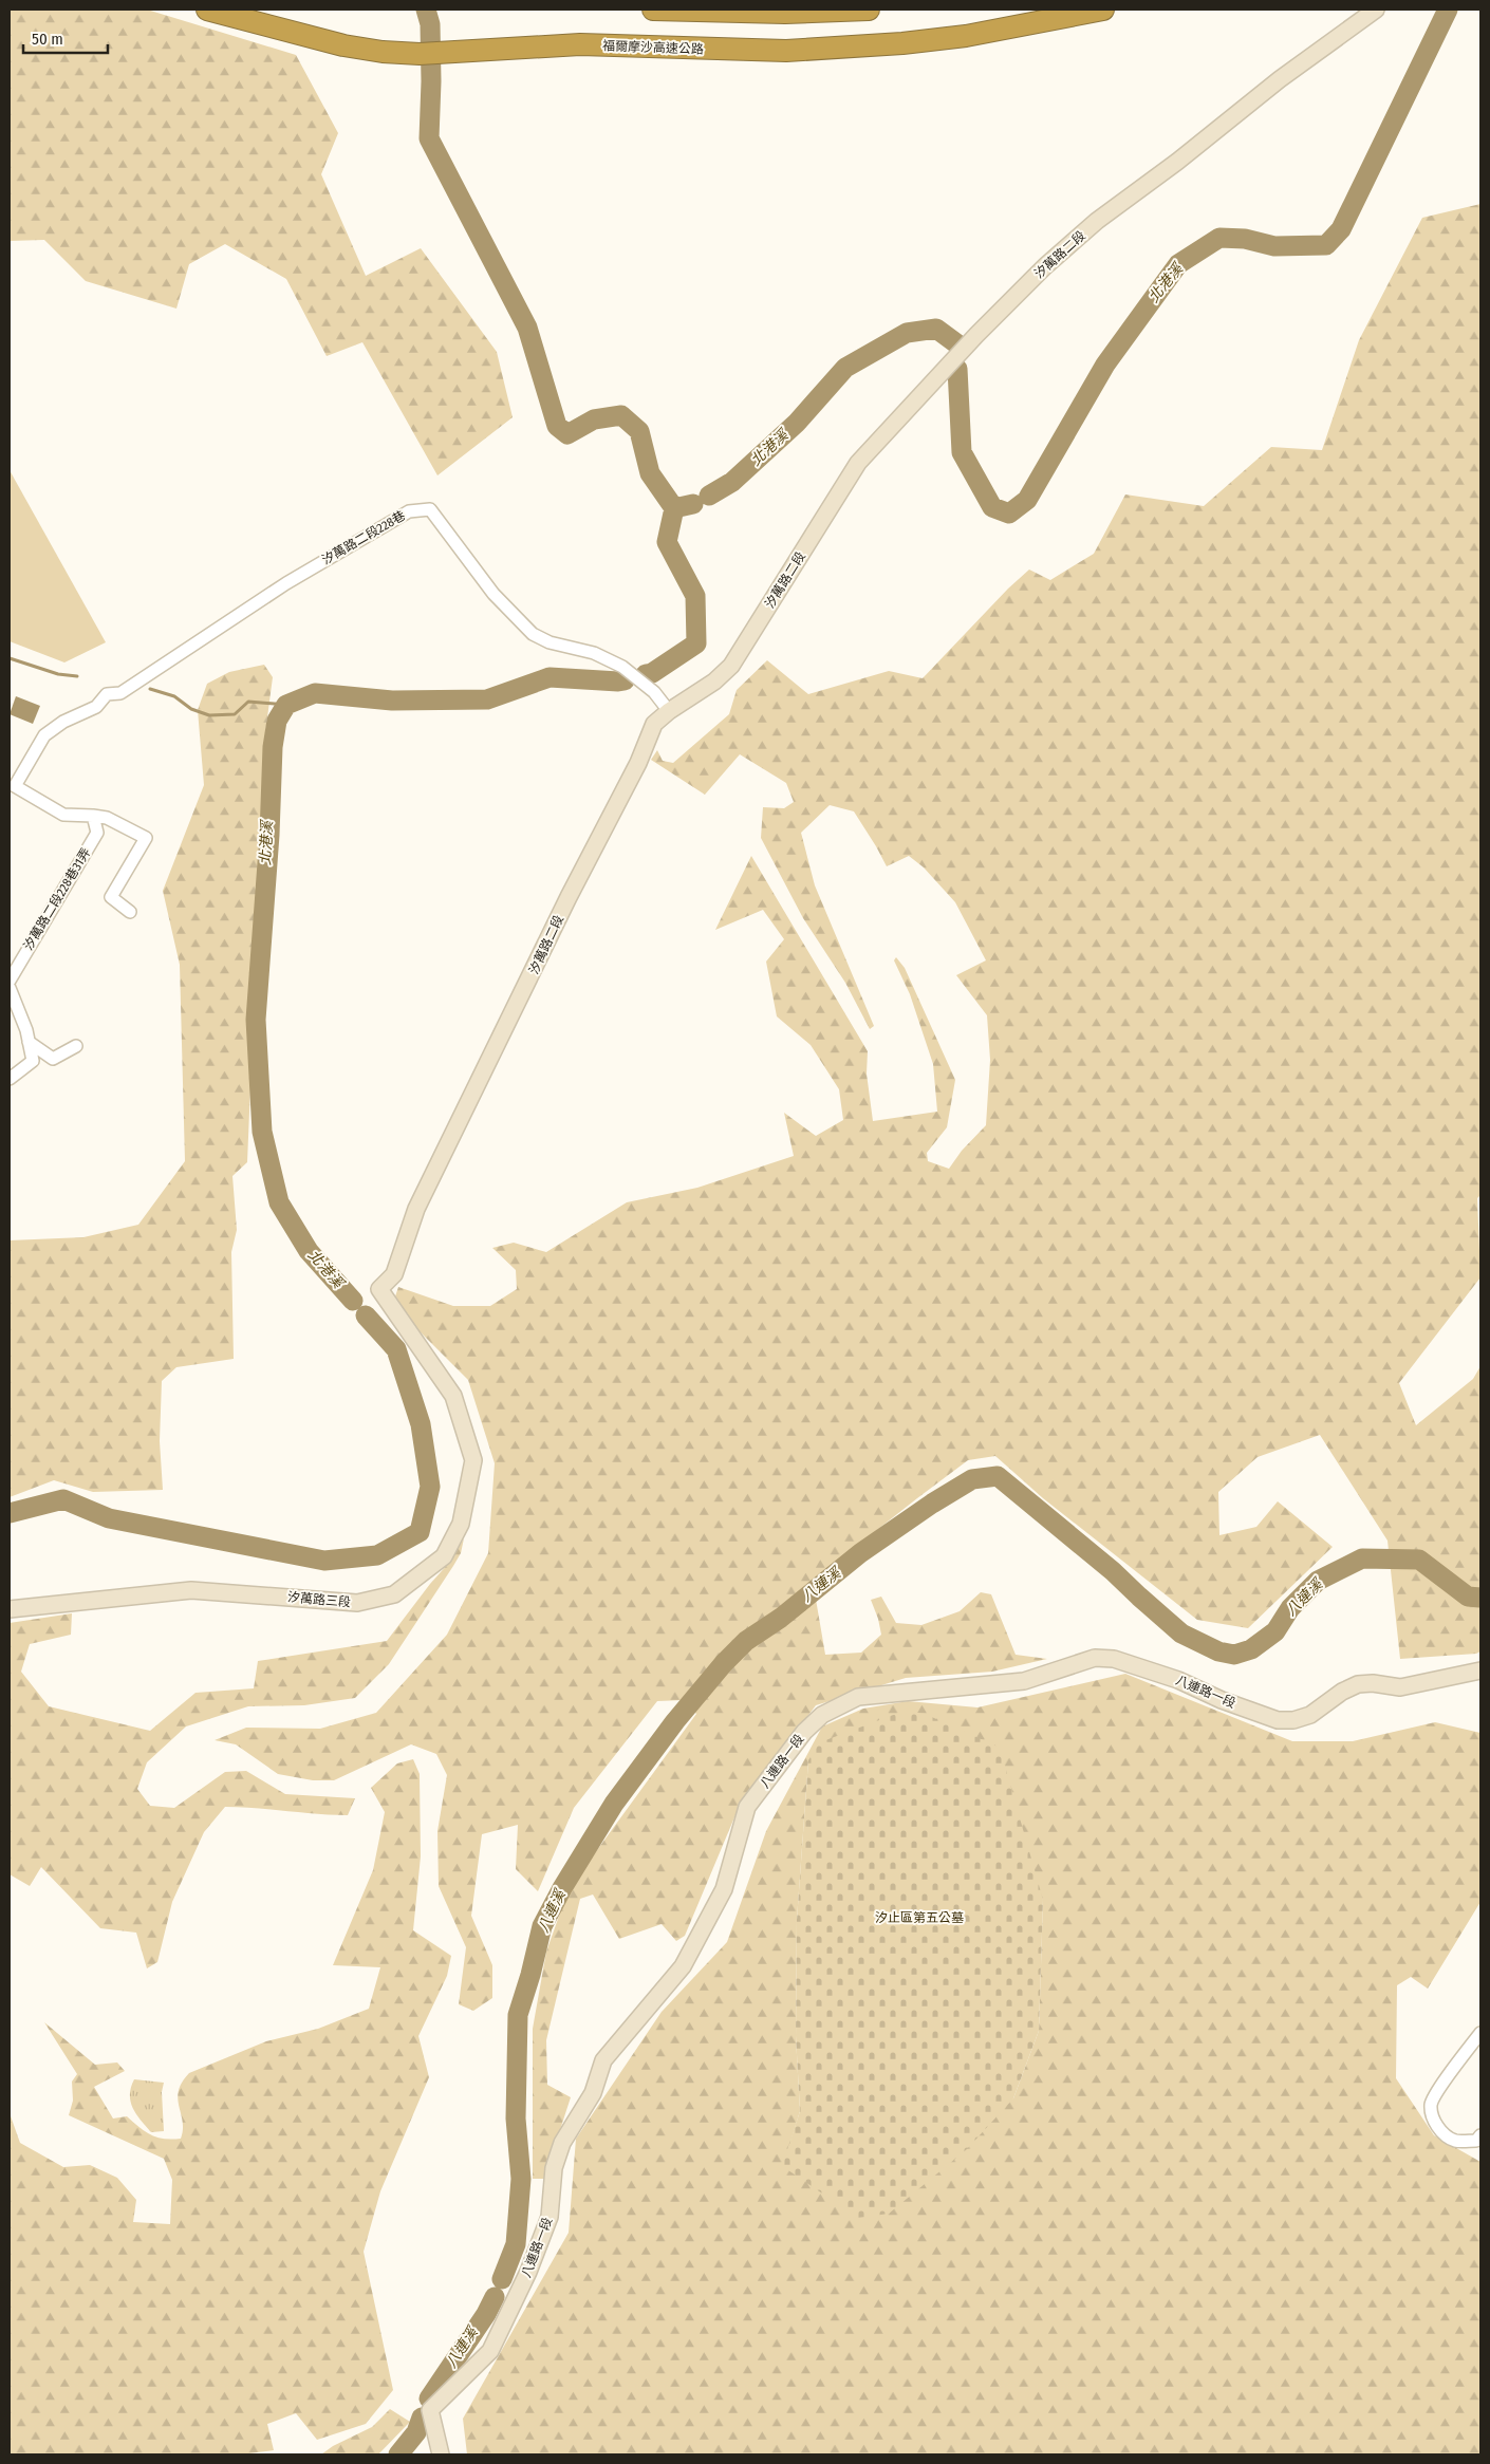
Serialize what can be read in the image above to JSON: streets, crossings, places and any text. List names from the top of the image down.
{
  "streets": {
    "highway": ["福爾摩沙高速公路"],
    "street": [
      "汐萬路二段",
      "汐萬路二段228巷",
      "汐萬路二段228巷31弄",
      "汐萬路三段",
      "八連路一段"
    ]
  },
  "crossings": [
    ["汐萬路二段", "汐萬路二段228巷"],
    ["汐萬路二段", "汐萬路三段"]
  ],
  "water": ["北港溪", "八連溪"],
  "parks": ["汐止區第五公墓"],
  "scale_bar": "50 m"
}
